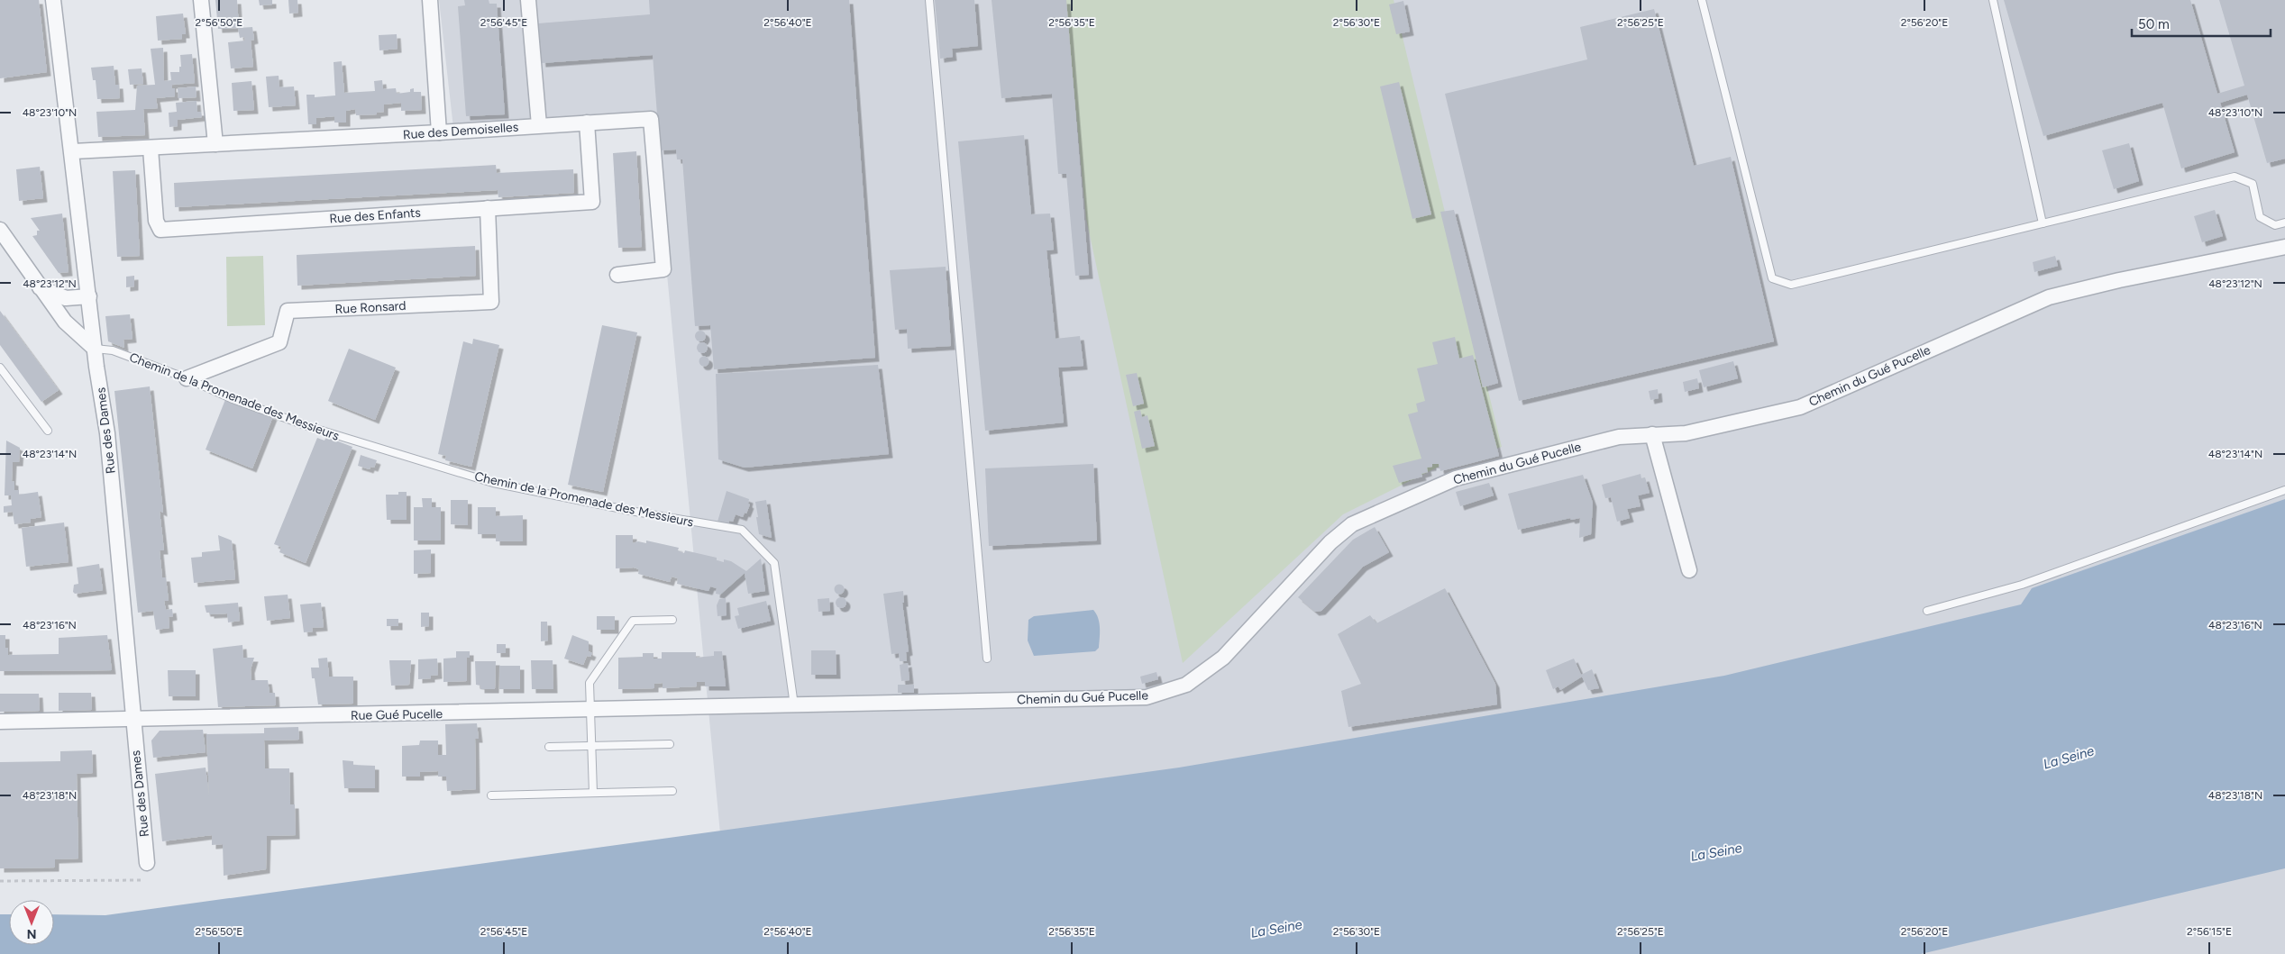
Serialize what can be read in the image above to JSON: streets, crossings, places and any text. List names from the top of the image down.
{
  "streets": {
    "street": [
      "Rue des Demoiselles",
      "Rue des Enfants",
      "Rue Ronsard",
      "Chemin du Gué Pucelle",
      "Rue des Dames",
      "Rue Gué Pucelle"
    ],
    "lane": ["Chemin de la Promenade des Messieurs"]
  },
  "crossings": [
    ["Rue des Demoiselles", "Rue des Enfants"],
    ["Rue des Demoiselles", "Rue des Dames"],
    ["Rue des Enfants", "Rue Ronsard"],
    ["Rue Ronsard", "Chemin de la Promenade des Messieurs"],
    ["Chemin du Gué Pucelle", "Chemin de la Promenade des Messieurs"],
    ["Chemin du Gué Pucelle", "Rue Gué Pucelle"],
    ["Chemin de la Promenade des Messieurs", "Rue des Dames"],
    ["Chemin de la Promenade des Messieurs", "Rue Gué Pucelle"],
    ["Rue des Dames", "Rue Gué Pucelle"]
  ],
  "water": ["La Seine"],
  "scale_bar": "50 m",
  "north": "bottom",
  "coordinates": [
    "2°56'50\"E",
    "2°56'45\"E",
    "2°56'40\"E",
    "2°56'35\"E",
    "2°56'30\"E",
    "2°56'25\"E",
    "2°56'20\"E",
    "48°23'10\"N",
    "48°23'12\"N",
    "48°23'14\"N",
    "48°23'16\"N",
    "48°23'18\"N",
    "2°56'15\"E"
  ]
}
